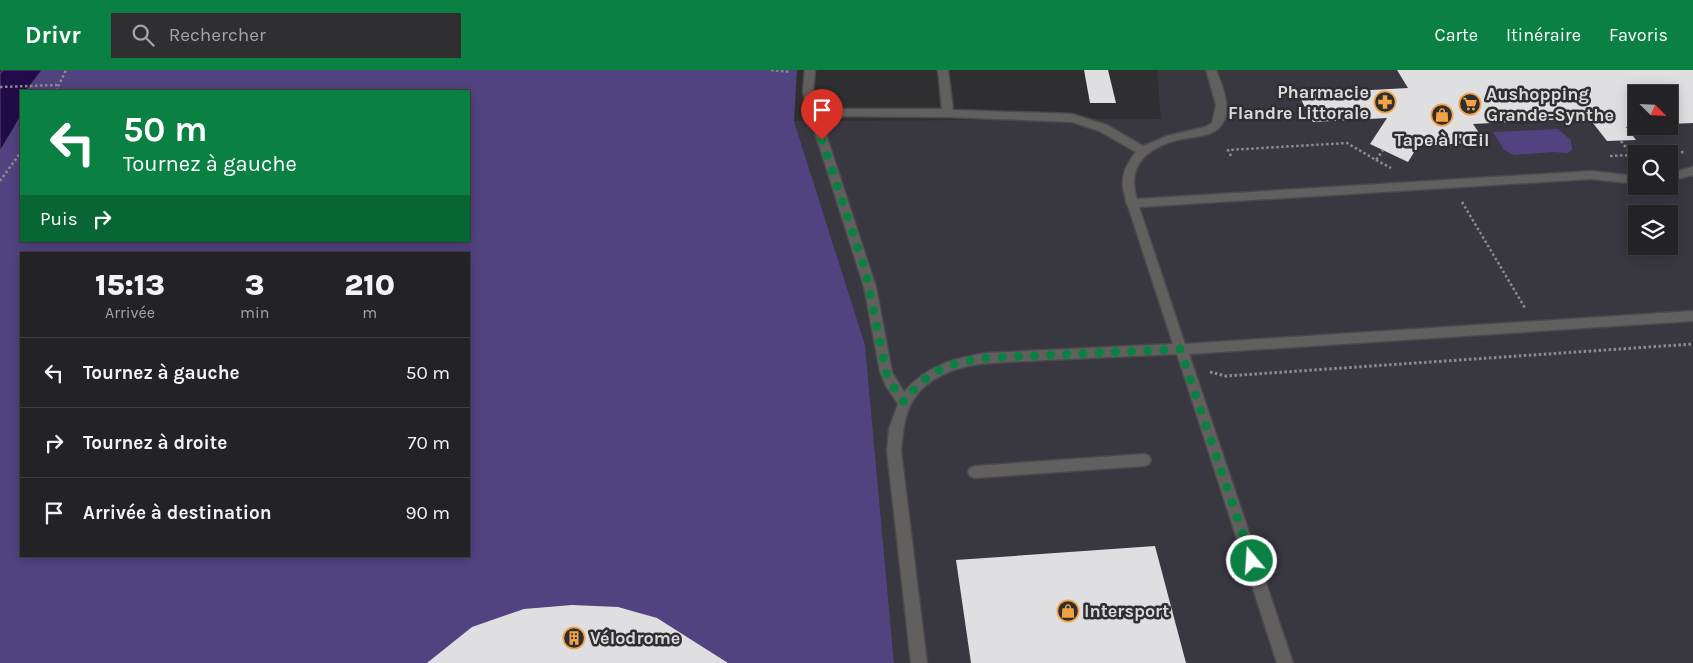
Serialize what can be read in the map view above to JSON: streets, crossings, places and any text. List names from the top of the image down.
{
  "places": {
    "pharmacy": ["Pharmacie Flandre Littorale"],
    "supermarket": ["Aushopping Grande-Synthe"],
    "shop": ["Tape à l'Œil", "Intersport"],
    "building": ["Vélodrome"]
  },
  "north": "bottom right",
  "page": {
    "header": "Drivr",
    "search": "Rechercher",
    "nav": ["Carte", "Itinéraire", "Favoris"],
    "turn": ["50 m", "Tournez à gauche"],
    "then": "Puis",
    "eta": [
      "15:13",
      "Arrivée",
      "3",
      "min",
      "210",
      "m"
    ],
    "list": [
      {
        "name": "Tournez à gauche",
        "value": "50 m"
      },
      {
        "name": "Tournez à droite",
        "value": "70 m"
      },
      {
        "name": "Arrivée à destination",
        "value": "90 m"
      }
    ]
  }
}
